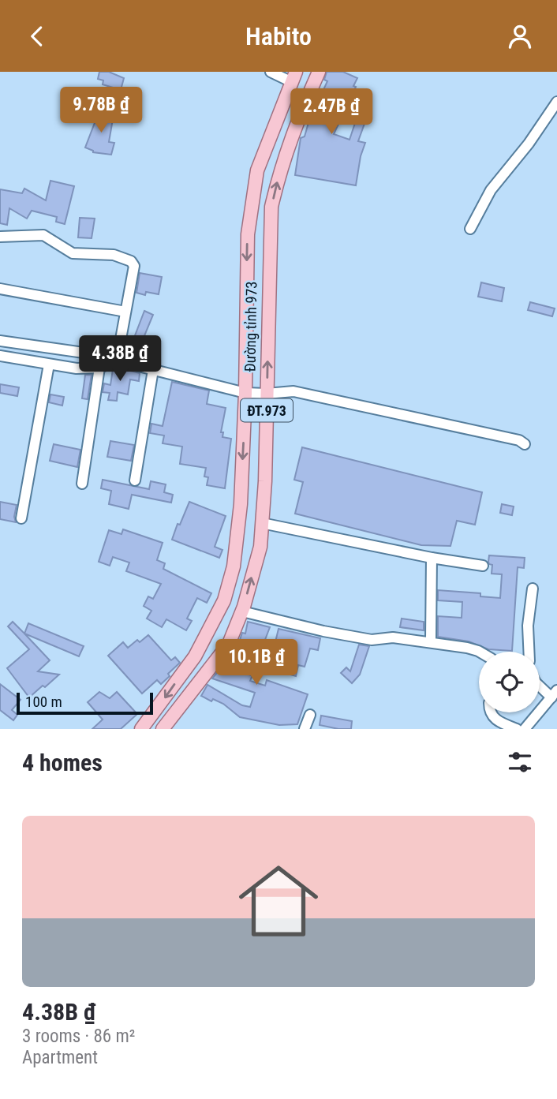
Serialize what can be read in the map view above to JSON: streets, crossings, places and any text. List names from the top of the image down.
{
  "streets": {
    "main road": ["Đường tỉnh 973", "ĐT.973"]
  },
  "scale_bar": "100 m",
  "page": {
    "header": "Habito",
    "price": [
      "9.78B ₫",
      "2.47B ₫",
      "4.38B ₫",
      "10.1B ₫"
    ],
    "scale": "100 m",
    "heading": "4 homes",
    "list": [
      {
        "name": "4.38B ₫",
        "note": "3 rooms · 86 m² · Apartment"
      }
    ]
  }
}
